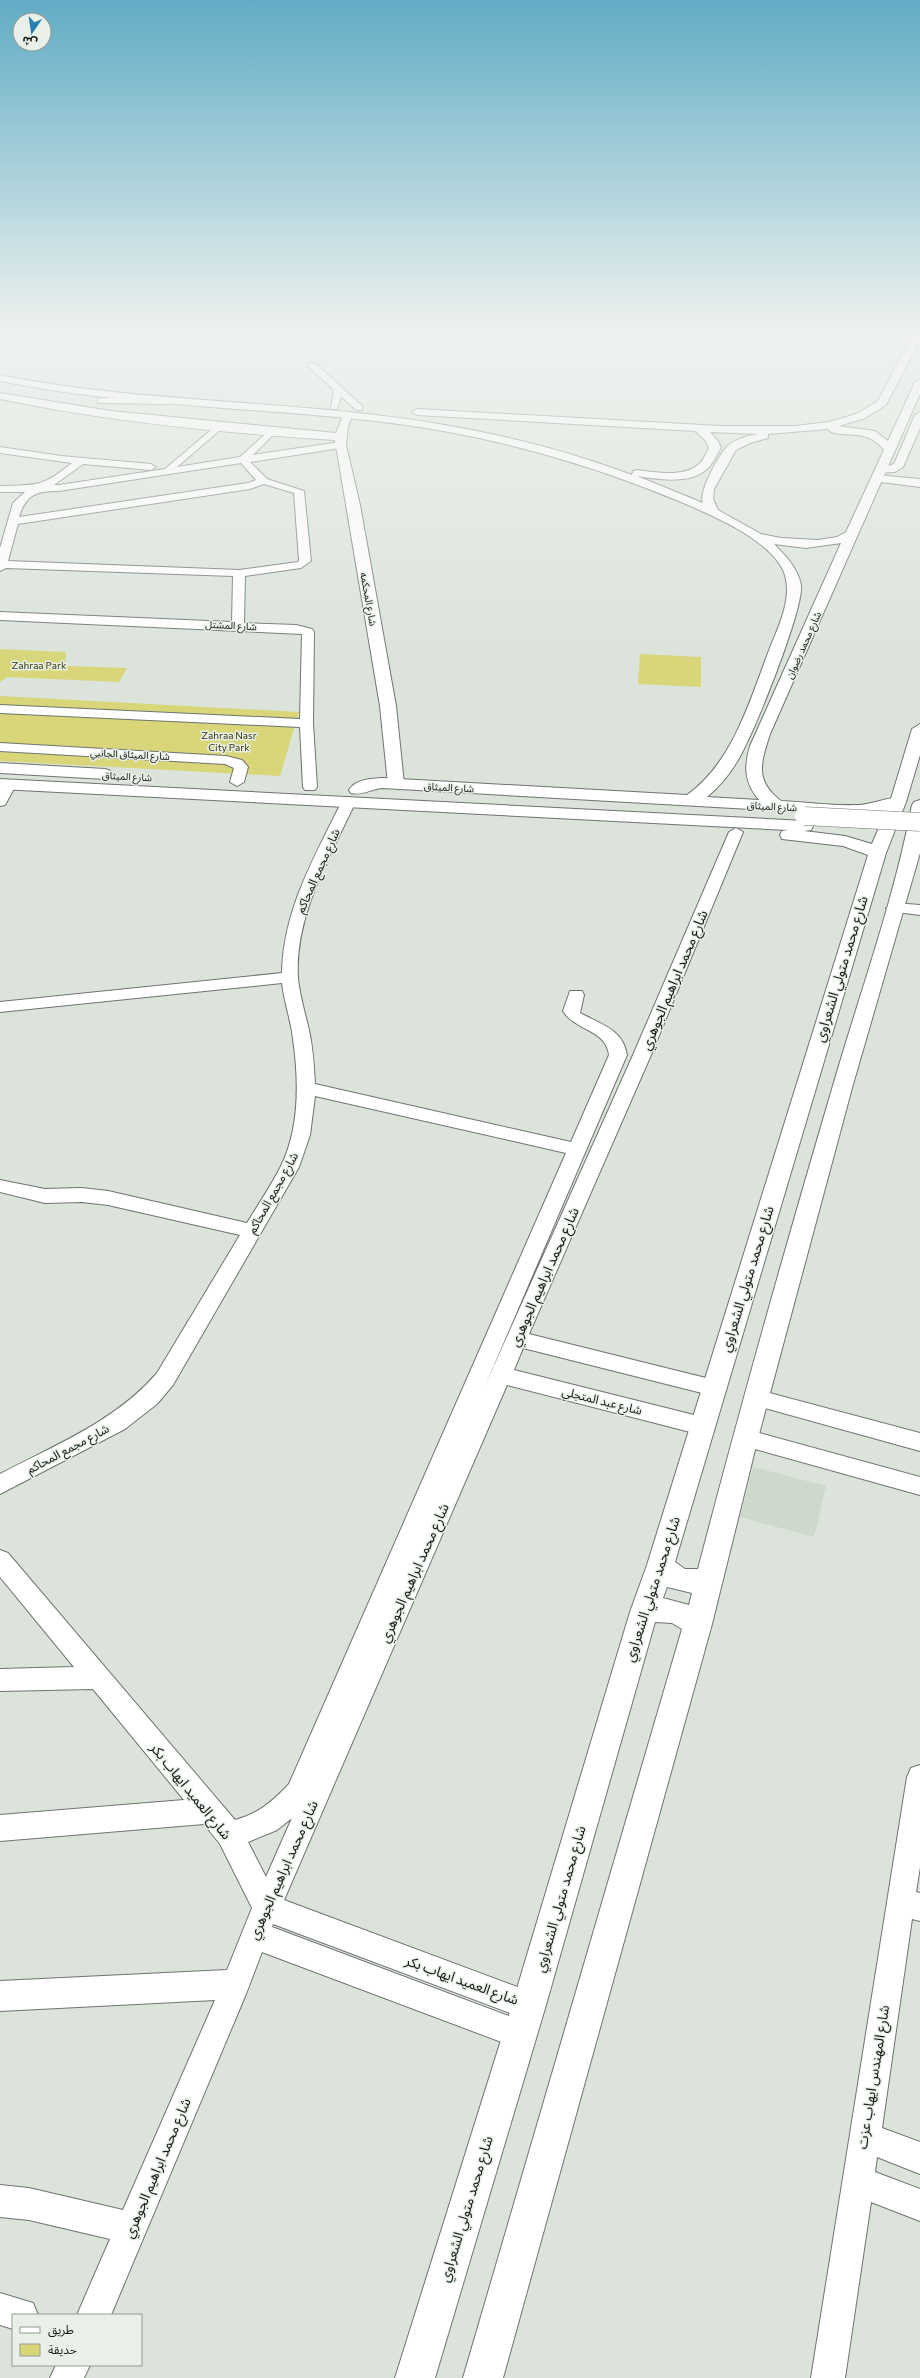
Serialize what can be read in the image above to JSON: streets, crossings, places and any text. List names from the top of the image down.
{
  "streets": {
    "main road": [
      "شارع المحكمه",
      "شارع محمد رضوان",
      "شارع الميثاق",
      "شارع محمد متولي الشعراوي"
    ],
    "street": [
      "شارع المشتل",
      "شارع الميثاق الجانبي",
      "شارع مجمع المحاكم",
      "شارع محمد ابراهيم الجوهري",
      "شارع عبد المتجلي",
      "شارع العميد ايهاب بكر",
      "شارع المهندس ايهاب عزت"
    ]
  },
  "crossings": [
    ["شارع المحكمه", "شارع الميثاق"],
    ["شارع المشتل", "شارع الميثاق"],
    ["شارع محمد رضوان", "شارع الميثاق"],
    ["شارع الميثاق الجانبي", "شارع الميثاق"],
    ["شارع الميثاق", "شارع مجمع المحاكم"],
    ["شارع الميثاق", "شارع محمد متولي الشعراوي"],
    ["شارع الميثاق", "شارع محمد ابراهيم الجوهري"],
    ["شارع محمد متولي الشعراوي", "شارع عبد المتجلي"],
    ["شارع محمد متولي الشعراوي", "شارع العميد ايهاب بكر"],
    ["شارع محمد ابراهيم الجوهري", "شارع عبد المتجلي"],
    ["شارع محمد ابراهيم الجوهري", "شارع العميد ايهاب بكر"]
  ],
  "parks": ["Zahraa Park", "Zahraa Nasr City Park"],
  "legend": ["طريق", "حديقة"],
  "north": "bottom"
}
